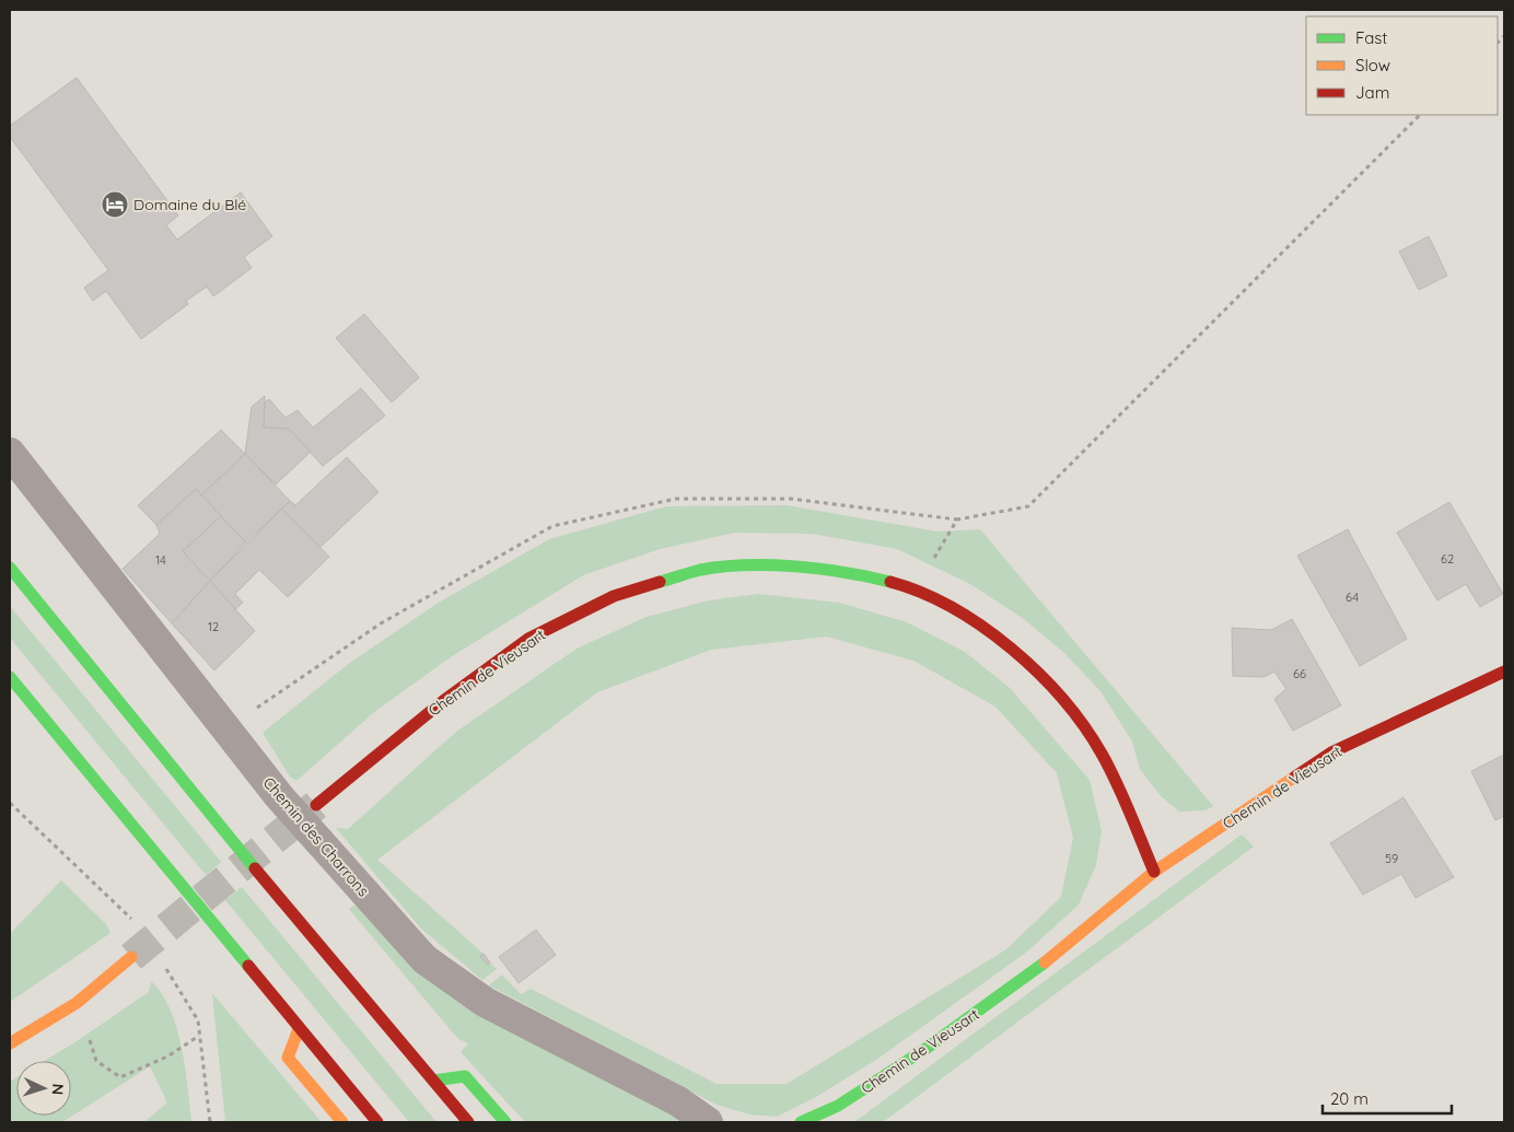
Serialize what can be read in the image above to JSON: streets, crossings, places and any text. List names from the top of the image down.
{
  "streets": {
    "main road": ["Chemin de Vieusart"],
    "street": ["Chemin des Charrons"]
  },
  "places": {
    "hotel": ["Domaine du Blé"]
  },
  "house_numbers": [
    "62",
    "14",
    "64",
    "12",
    "66",
    "59"
  ],
  "legend": ["Fast", "Slow", "Jam"],
  "scale_bar": "20 m",
  "north": "right"
}
